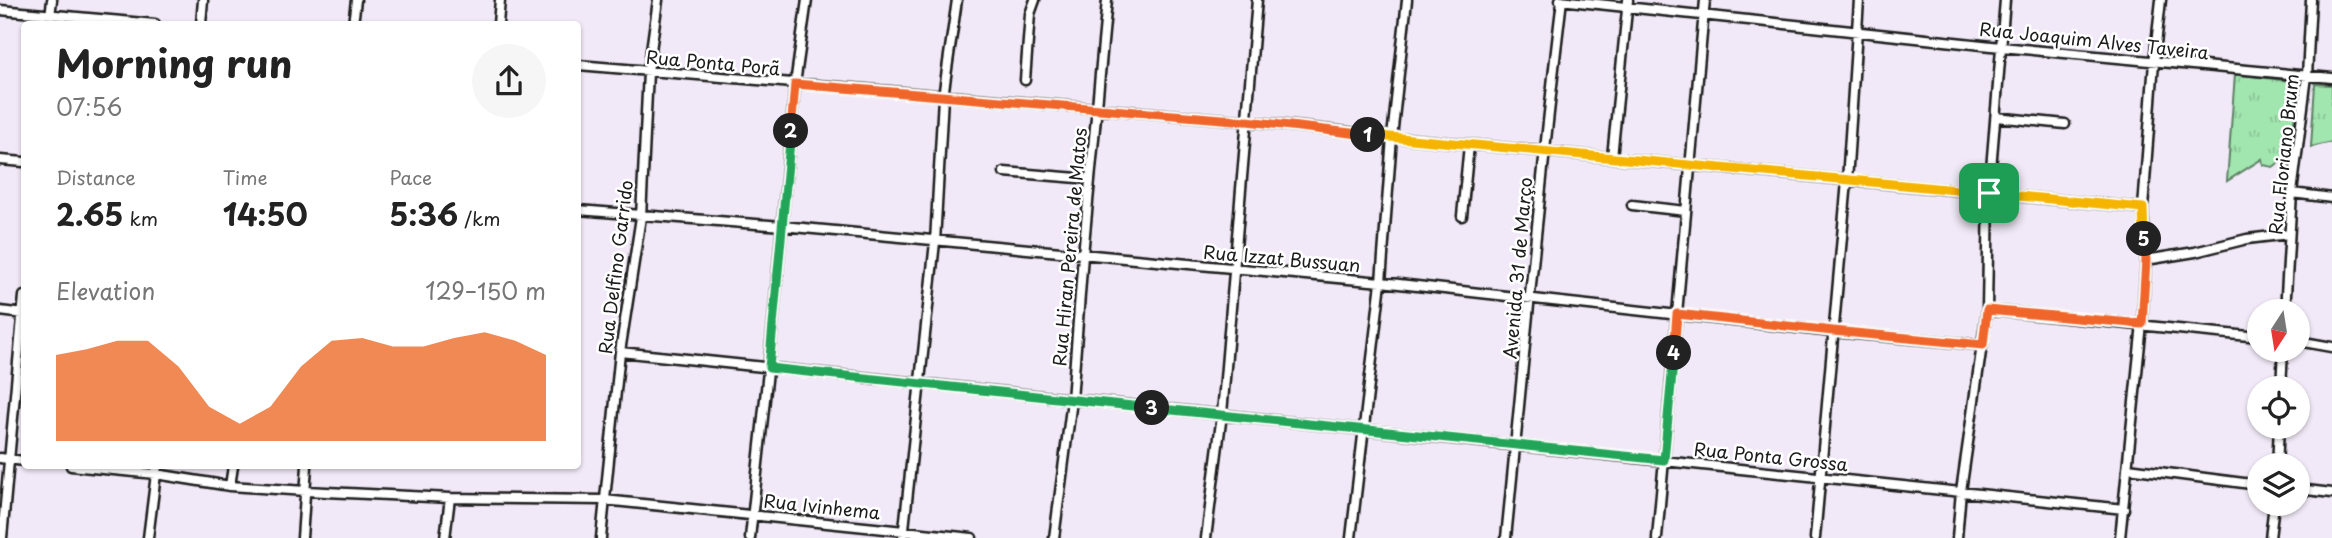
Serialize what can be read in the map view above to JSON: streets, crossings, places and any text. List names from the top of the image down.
{
  "streets": {
    "street": [
      "Rua Joaquim Alves Taveira",
      "Rua Ponta Porã",
      "Rua Floriano Brum",
      "Rua Hiran Pereira de Matos",
      "Rua Izzat Bussuan",
      "Rua Delfino Garrido",
      "Avenida 31 de Março",
      "Rua Ponta Grossa",
      "Rua Ivinhema"
    ]
  },
  "crossings": [
    ["Rua Joaquim Alves Taveira", "Rua Floriano Brum"],
    ["Rua Joaquim Alves Taveira", "Avenida 31 de Março"],
    ["Rua Ponta Porã", "Rua Hiran Pereira de Matos"],
    ["Rua Ponta Porã", "Rua Delfino Garrido"],
    ["Rua Ponta Porã", "Avenida 31 de Março"],
    ["Rua Hiran Pereira de Matos", "Rua Izzat Bussuan"],
    ["Rua Hiran Pereira de Matos", "Rua Ponta Grossa"],
    ["Rua Izzat Bussuan", "Rua Delfino Garrido"],
    ["Rua Izzat Bussuan", "Avenida 31 de Março"],
    ["Rua Delfino Garrido", "Rua Ponta Grossa"],
    ["Rua Delfino Garrido", "Rua Ivinhema"],
    ["Avenida 31 de Março", "Rua Ponta Grossa"]
  ],
  "north": "bottom",
  "page": {
    "heading": ["Morning run", "07:56"],
    "pins": [
      "2",
      "1",
      "5",
      "4",
      "3"
    ],
    "stats": [
      ["Distance", "2.65 km"],
      ["Time", "14:50"],
      ["Pace", "5:36 /km"]
    ],
    "chart": ["Elevation", "129–150 m"]
  }
}
